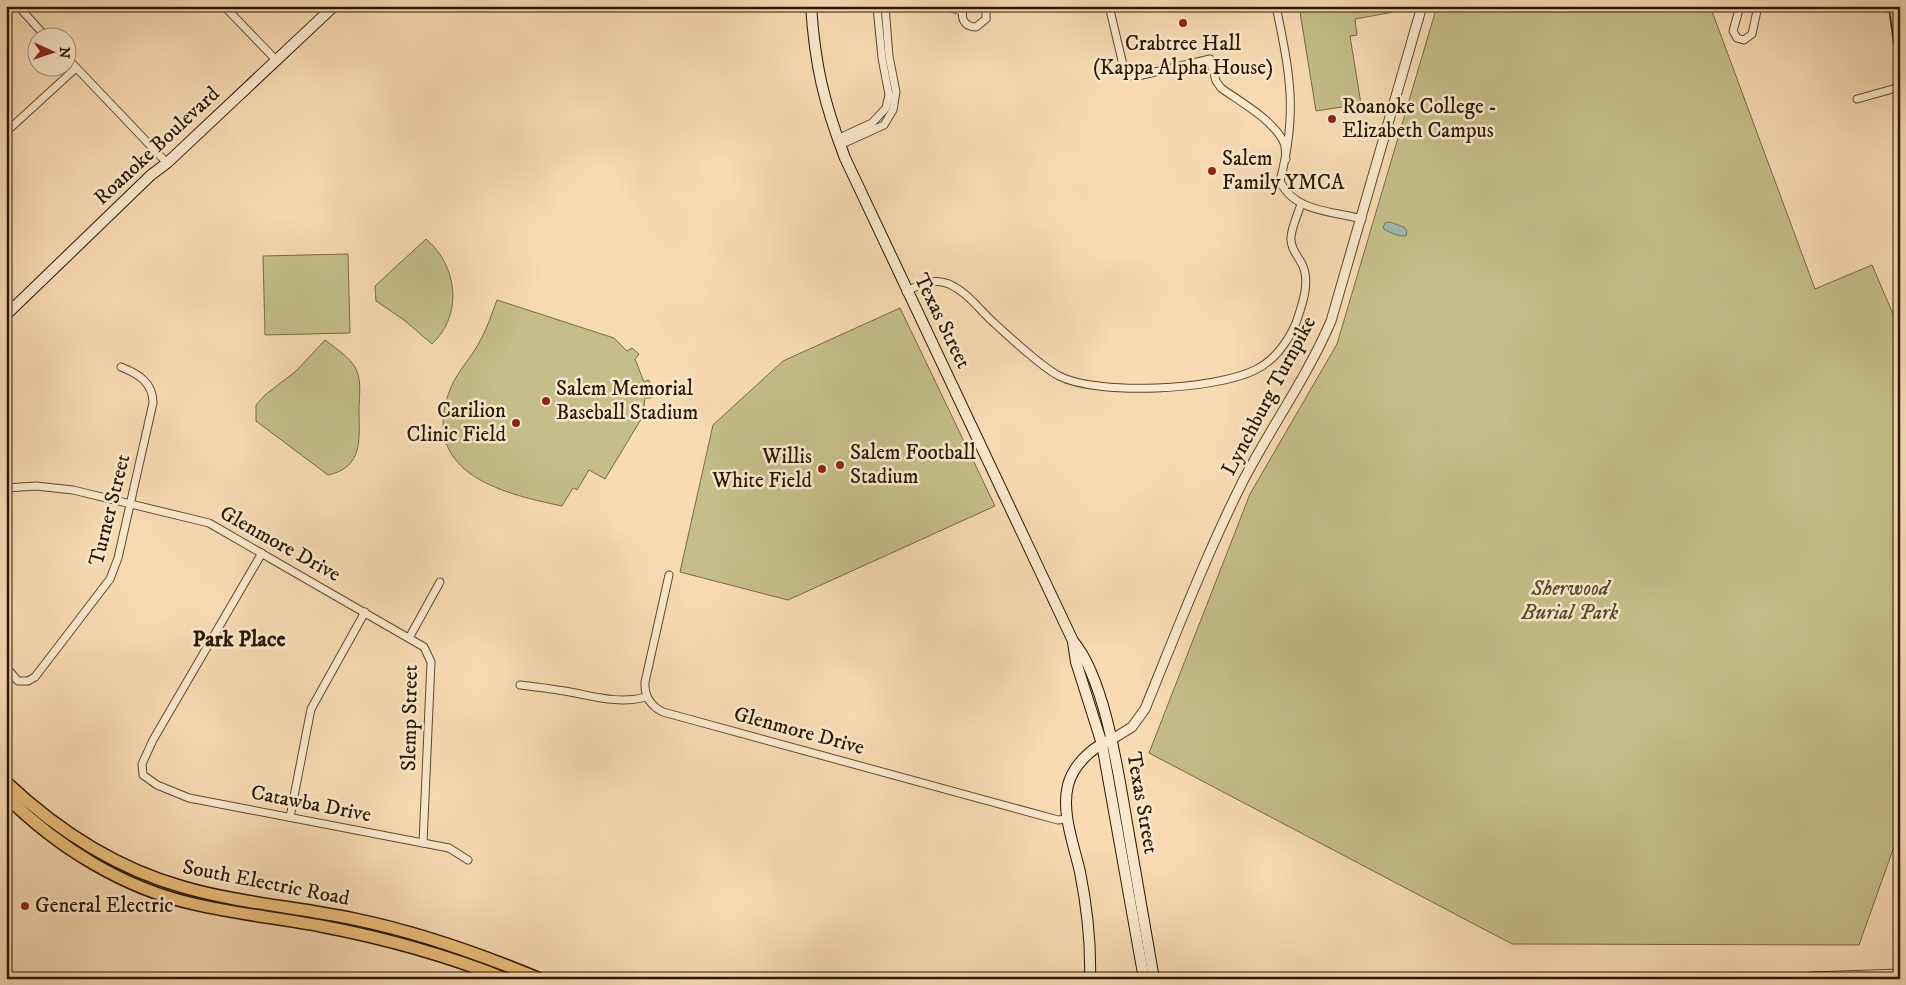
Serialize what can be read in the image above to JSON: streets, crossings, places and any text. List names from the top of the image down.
{
  "streets": {
    "main road": [
      "Roanoke Boulevard",
      "Texas Street",
      "Lynchburg Turnpike",
      "South Electric Road"
    ],
    "street": [
      "Turner Street",
      "Glenmore Drive",
      "Slemp Street",
      "Catawba Drive"
    ]
  },
  "crossings": [
    ["Texas Street", "Lynchburg Turnpike"],
    ["Lynchburg Turnpike", "Glenmore Drive"],
    ["Turner Street", "Glenmore Drive"],
    ["Glenmore Drive", "Slemp Street"],
    ["Glenmore Drive", "Catawba Drive"],
    ["Slemp Street", "Catawba Drive"]
  ],
  "districts": ["Park Place"],
  "parks": ["Sherwood Burial Park"],
  "places": [
    "Crabtree Hall (Kappa Alpha House)",
    "Roanoke College - Elizabeth Campus",
    "Salem Family YMCA",
    "Salem Memorial Baseball Stadium",
    "Carilion Clinic Field",
    "Salem Football Stadium",
    "Willis White Field",
    "General Electric"
  ],
  "north": "right"
}
